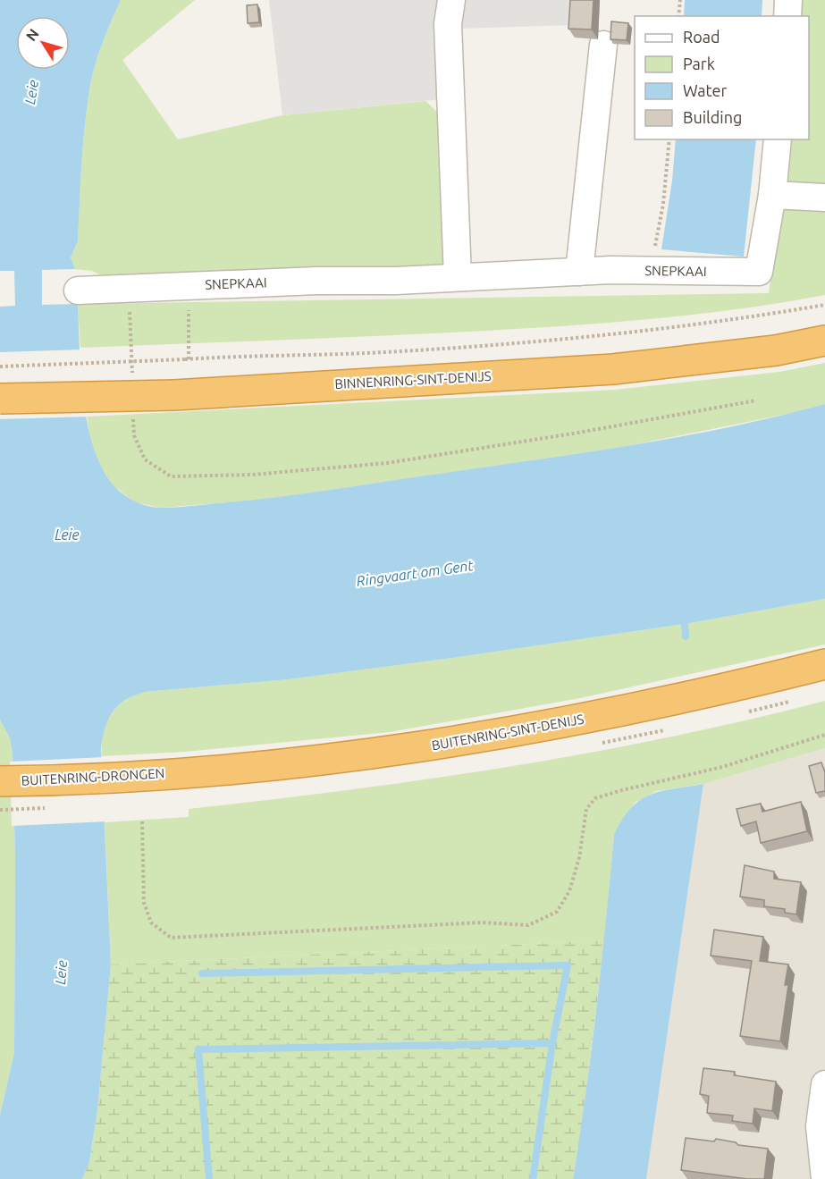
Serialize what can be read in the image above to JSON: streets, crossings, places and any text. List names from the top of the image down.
{
  "streets": {
    "highway": ["BINNENRING-SINT-DENIJS", "BUITENRING-SINT-DENIJS", "BUITENRING-DRONGEN"],
    "street": ["SNEPKAAI"]
  },
  "crossings": [
    ["BUITENRING-SINT-DENIJS", "BUITENRING-DRONGEN"]
  ],
  "water": ["Leie", "Ringvaart om Gent"],
  "legend": [
    "Road",
    "Park",
    "Water",
    "Building"
  ],
  "north": "top left"
}
